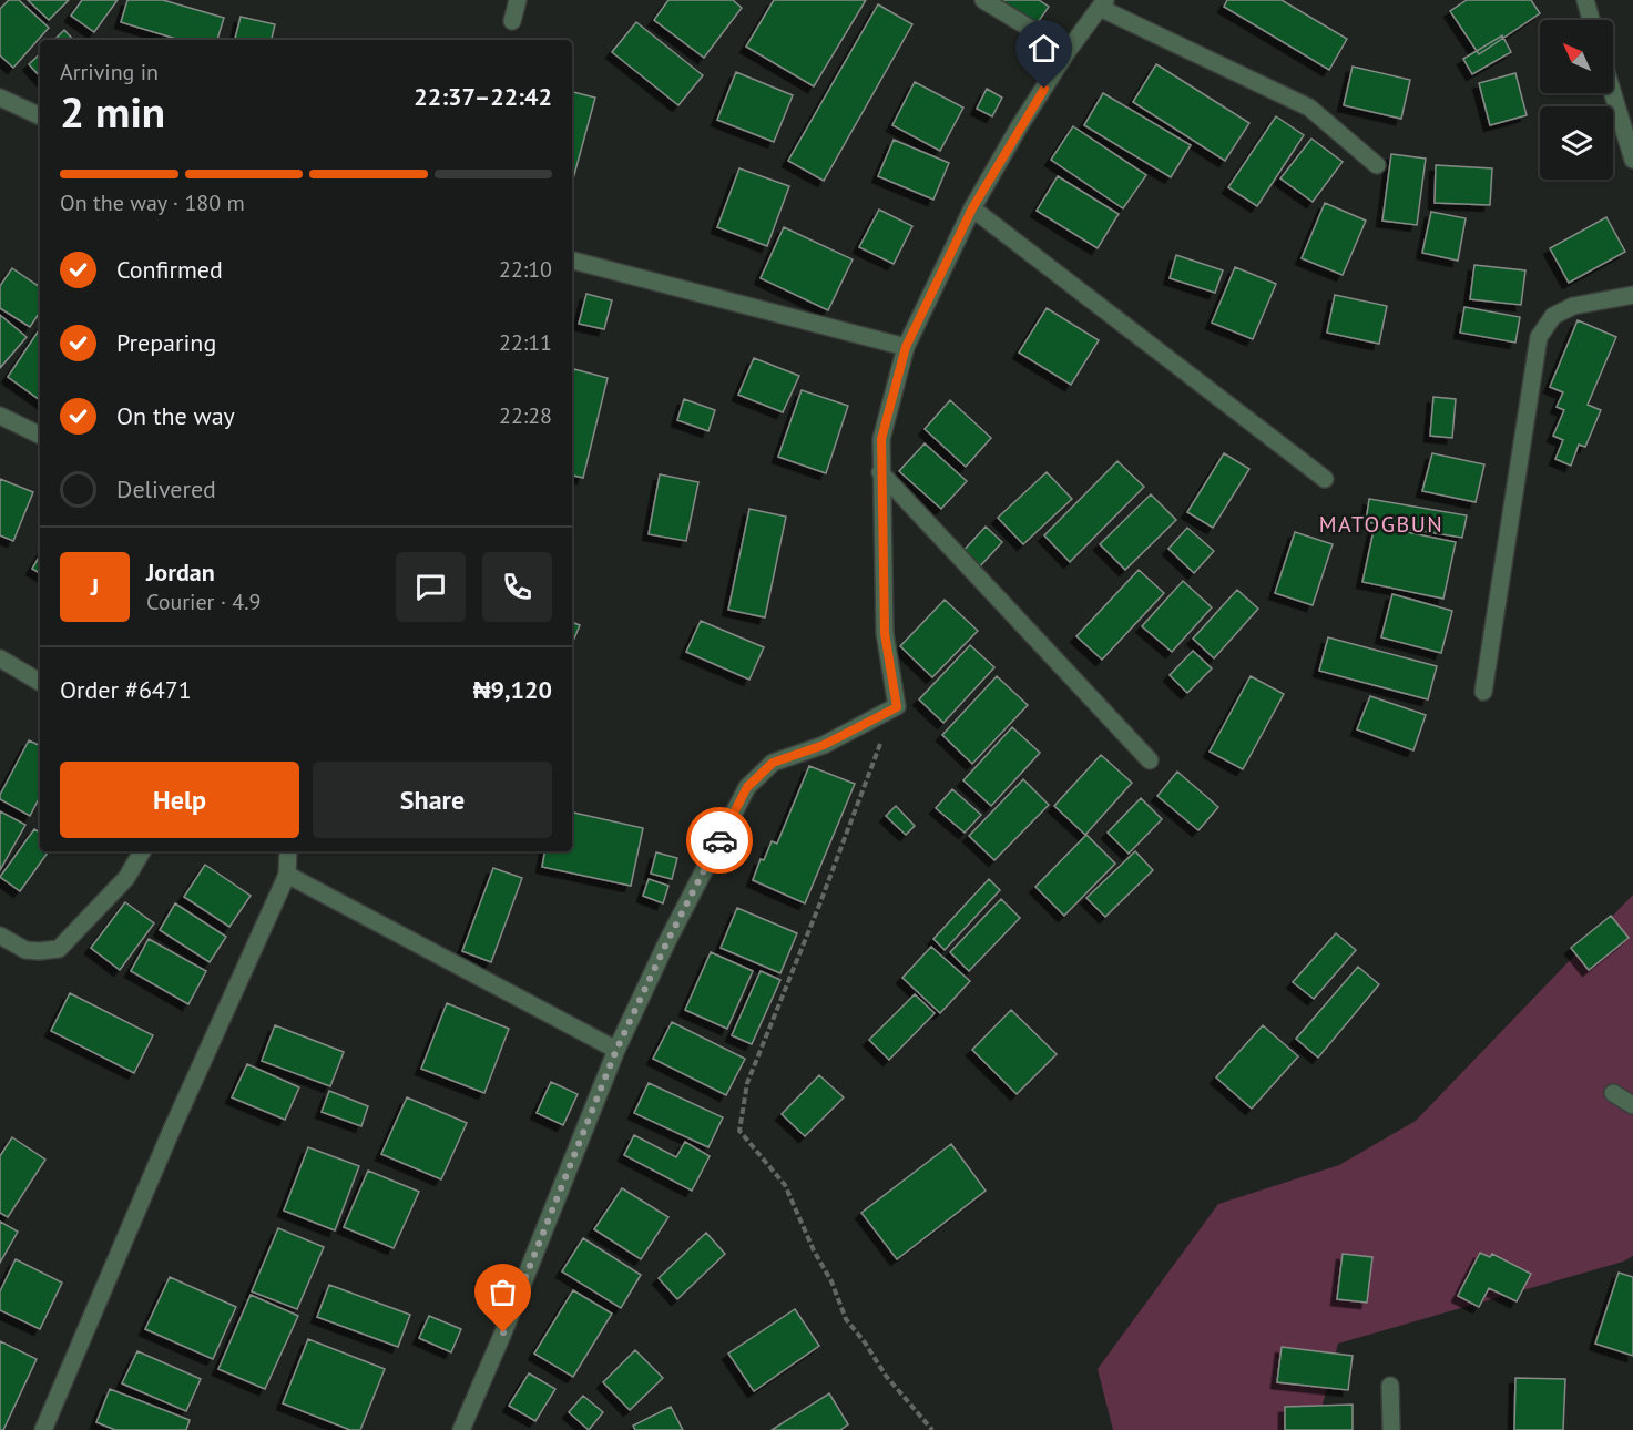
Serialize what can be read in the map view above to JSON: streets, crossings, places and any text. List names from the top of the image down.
{
  "districts": ["MATOGBUN"],
  "north": "top left",
  "page": {
    "heading": ["2 min", "Arriving in", "22:37–22:42"],
    "panel": [
      "Jordan",
      "Courier · 4.9",
      "Order #6471",
      "₦9,120"
    ],
    "bar": "On the way · 180 m",
    "list": [
      ["Confirmed", "22:10"],
      ["Preparing", "22:11"],
      ["On the way", "22:28"],
      "Delivered"
    ],
    "round": "J",
    "buttons": ["Help", "Share"]
  }
}
